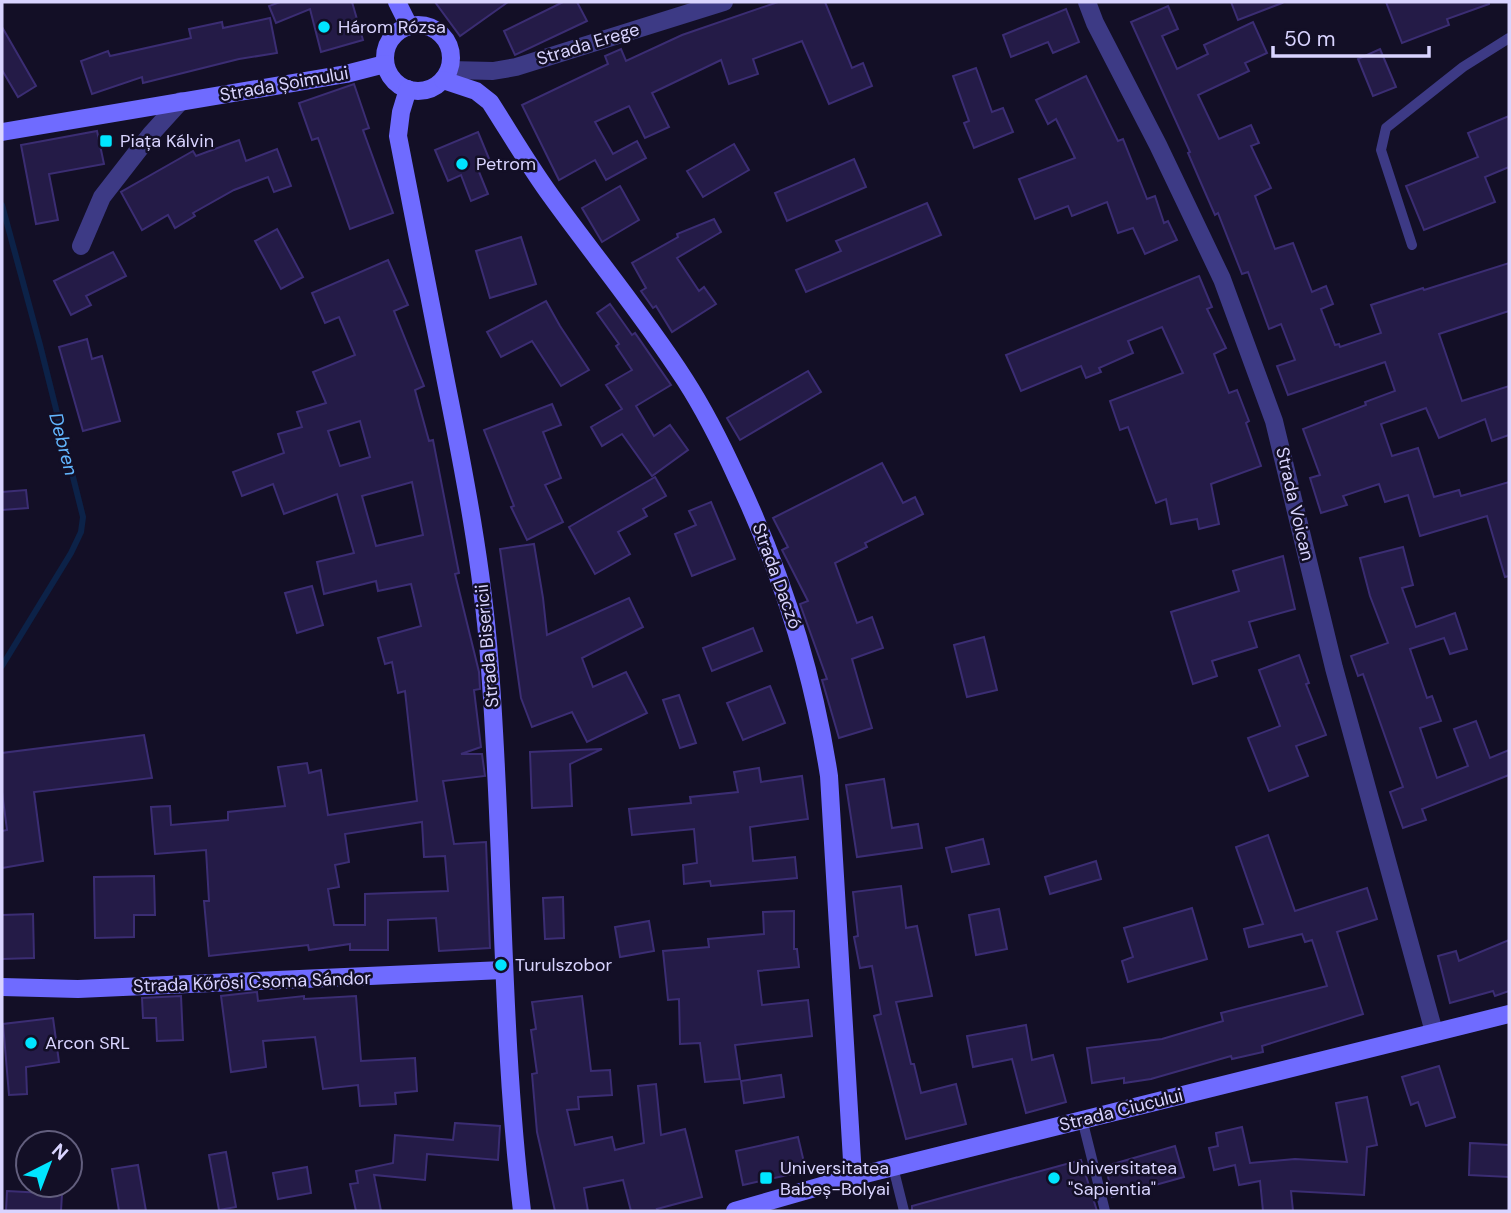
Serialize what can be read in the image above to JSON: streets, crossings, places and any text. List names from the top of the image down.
{
  "streets": {
    "street": [
      "Strada Erege",
      "Strada Șoimului",
      "Strada Voican",
      "Strada Daczó",
      "Strada Bisericii",
      "Strada Kőrösi Csoma Sándor",
      "Strada Ciucului"
    ]
  },
  "crossings": [
    ["Strada Erege", "Strada Șoimului"],
    ["Strada Erege", "Strada Daczó"],
    ["Strada Erege", "Strada Bisericii"],
    ["Strada Șoimului", "Strada Daczó"],
    ["Strada Șoimului", "Strada Bisericii"],
    ["Strada Voican", "Strada Ciucului"],
    ["Strada Daczó", "Strada Bisericii"],
    ["Strada Daczó", "Strada Ciucului"],
    ["Strada Bisericii", "Strada Kőrösi Csoma Sándor"]
  ],
  "water": ["Debren"],
  "places": {
    "other": [
      "Három Rózsa",
      "Petrom",
      "Turulszobor",
      "Arcon SRL",
      "Universitatea \"Sapientia\""
    ],
    "transit": ["Piața Kálvin", "Universitatea Babeș-Bolyai"]
  },
  "scale_bar": "50 m",
  "north": "top right"
}
